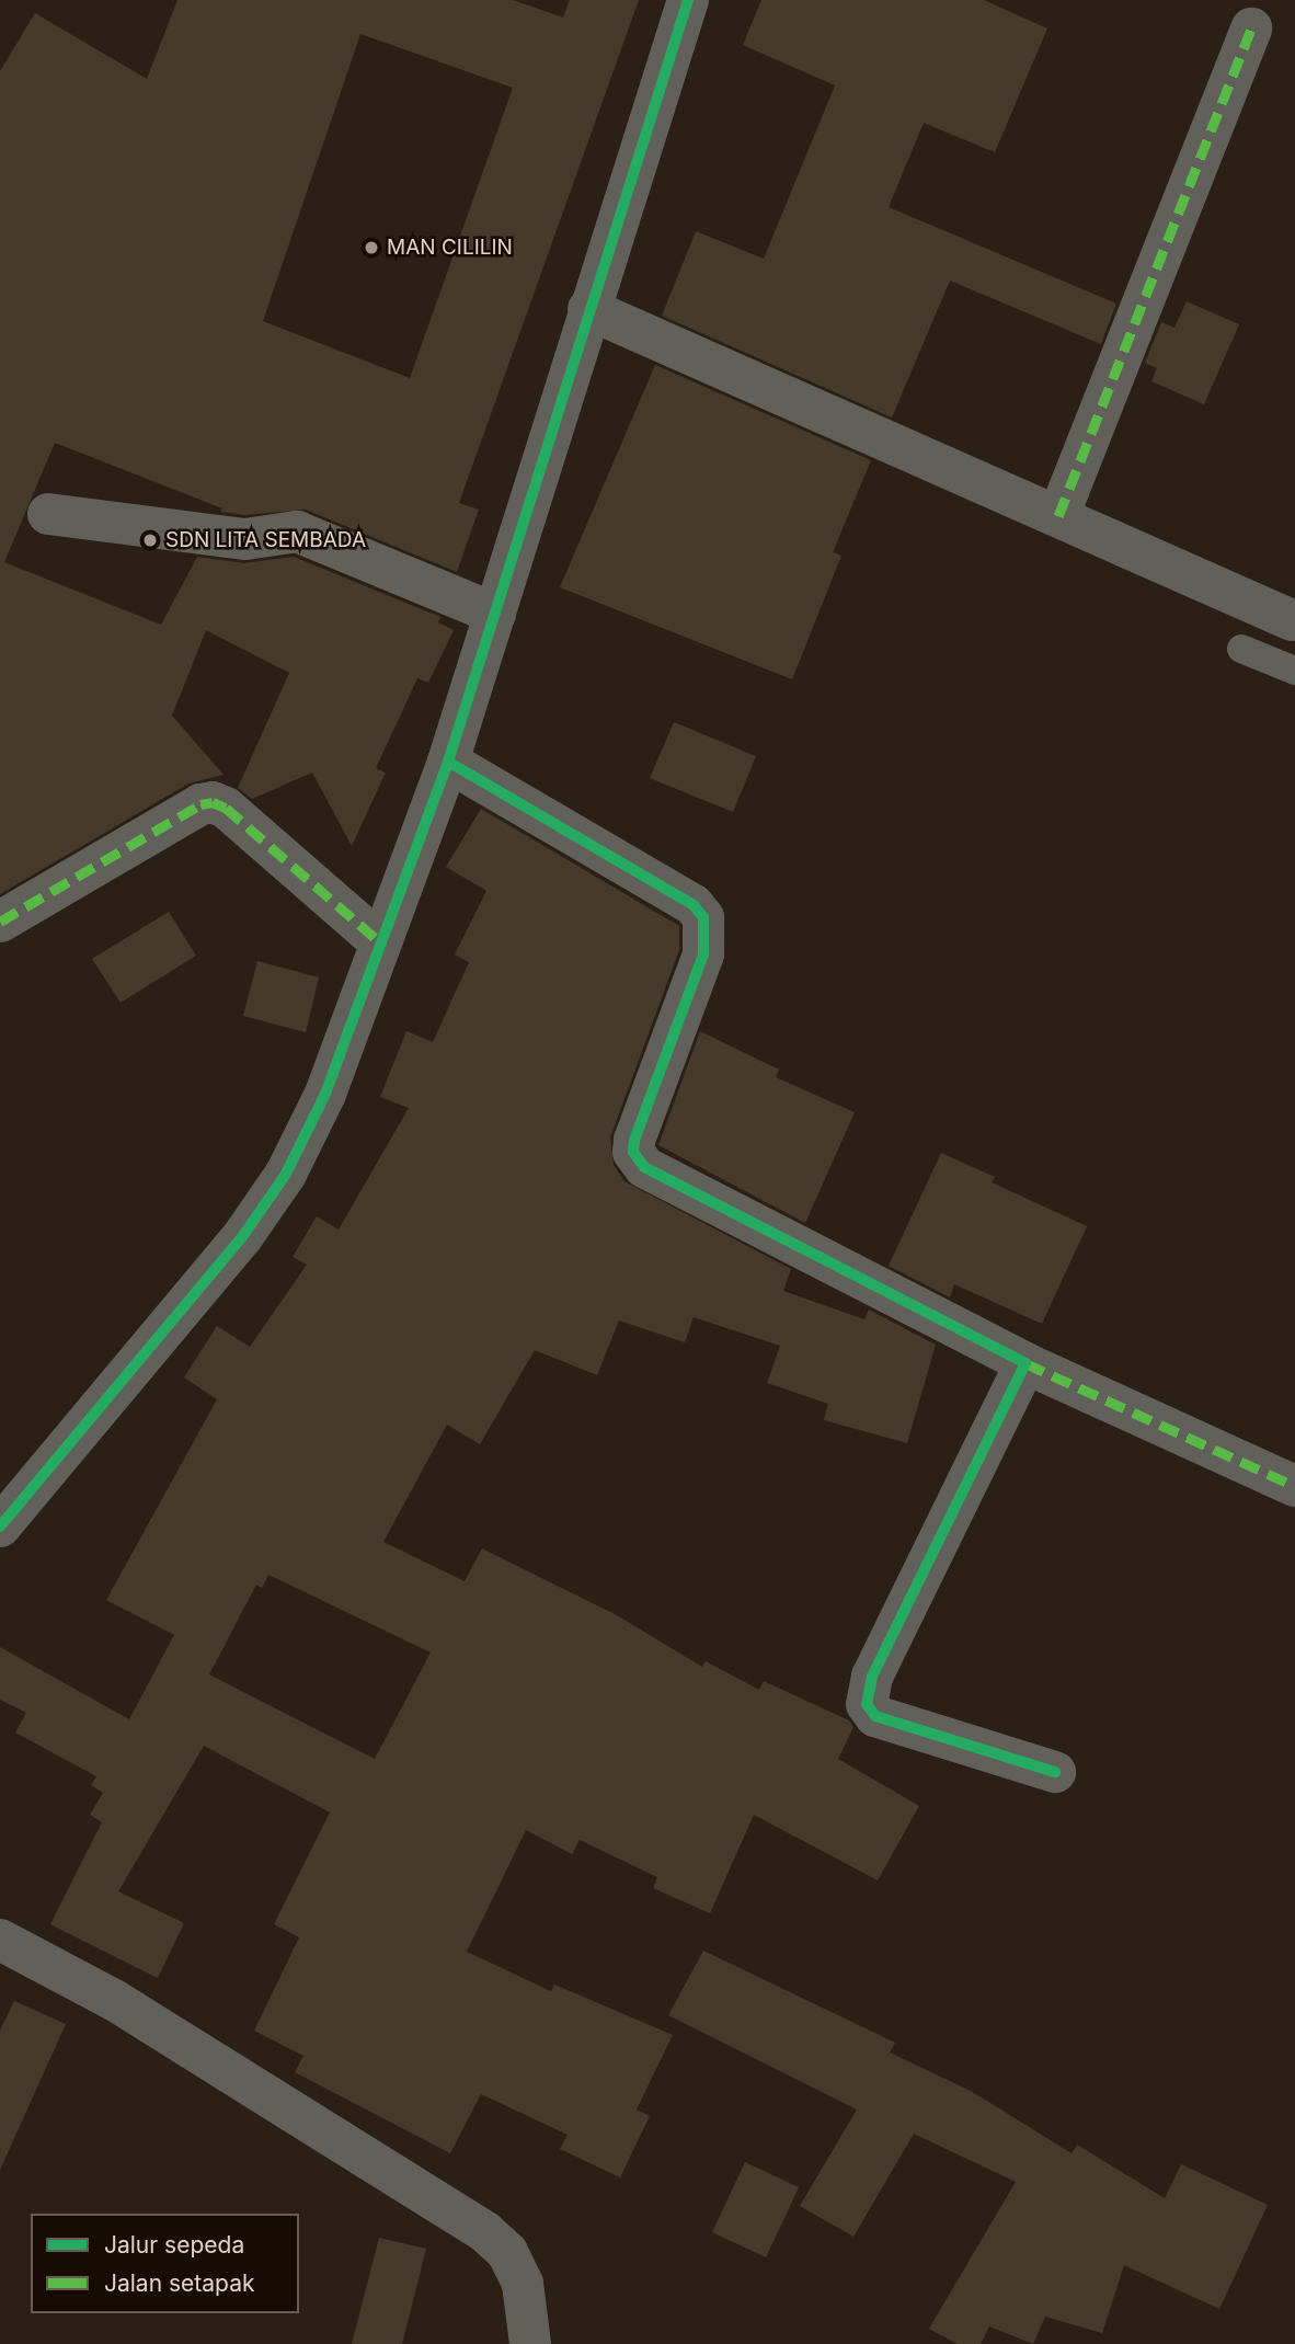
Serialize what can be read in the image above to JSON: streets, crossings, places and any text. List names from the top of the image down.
{
  "places": ["MAN CILILIN", "SDN LITA SEMBADA"],
  "legend": ["Jalur sepeda", "Jalan setapak"]
}
